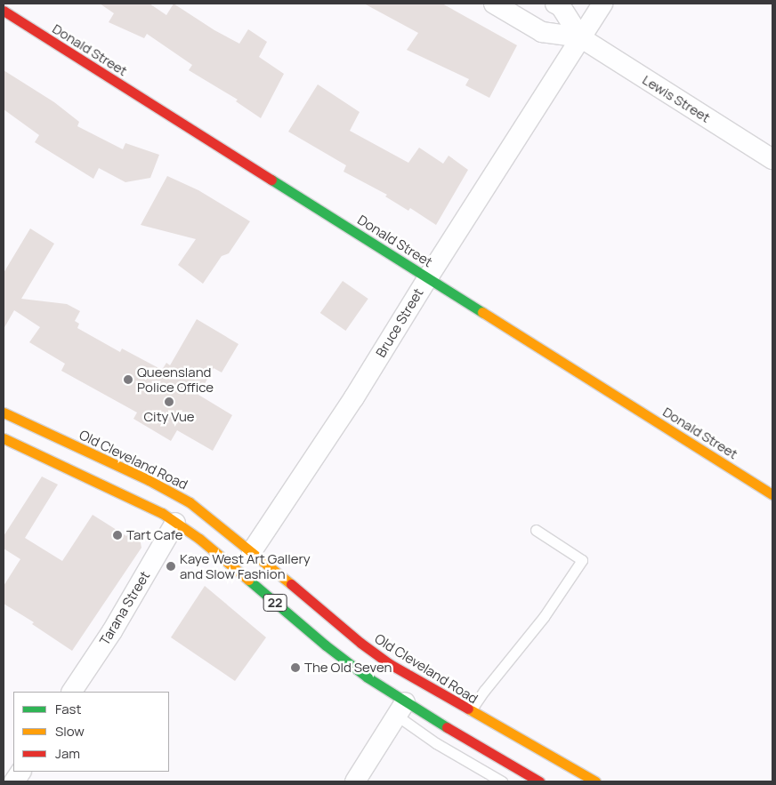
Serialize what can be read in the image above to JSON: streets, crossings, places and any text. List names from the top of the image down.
{
  "streets": {
    "main road": ["Donald Street", "Old Cleveland Road", "22"],
    "street": ["Lewis Street", "Bruce Street", "Tarana Street"]
  },
  "crossings": [
    ["Donald Street", "Bruce Street"],
    ["Lewis Street", "Bruce Street"],
    ["Bruce Street", "Old Cleveland Road"],
    ["22", "Tarana Street"]
  ],
  "places": [
    "Queensland Police Office",
    "City Vue",
    "Tart Cafe",
    "Kaye West Art Gallery and Slow Fashion",
    "The Old Seven"
  ],
  "legend": ["Fast", "Slow", "Jam"]
}
